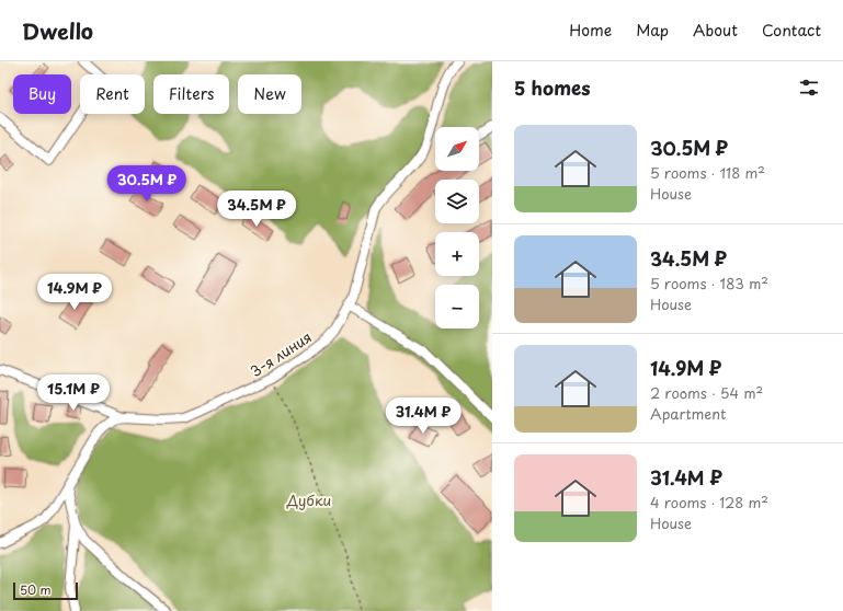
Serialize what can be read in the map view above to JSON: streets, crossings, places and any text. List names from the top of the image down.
{
  "streets": {
    "street": ["3-я линия"]
  },
  "parks": ["Дубки"],
  "scale_bar": "50 m",
  "north": "top right",
  "page": {
    "header": "Dwello",
    "nav": [
      "Home",
      "Map",
      "About",
      "Contact"
    ],
    "heading": "5 homes",
    "chip": [
      "Buy",
      "Rent",
      "Filters",
      "New"
    ],
    "list": [
      {
        "name": "30.5M ₽",
        "note": "5 rooms · 118 m² · House"
      },
      {
        "name": "34.5M ₽",
        "note": "5 rooms · 183 m² · House"
      },
      {
        "name": "14.9M ₽",
        "note": "2 rooms · 54 m² · Apartment"
      },
      {
        "name": "31.4M ₽",
        "note": "4 rooms · 128 m² · House"
      }
    ],
    "map_buttons": ["+", "−"],
    "price": [
      "30.5M ₽",
      "34.5M ₽",
      "14.9M ₽",
      "15.1M ₽",
      "31.4M ₽"
    ],
    "scale": "50 m"
  }
}
